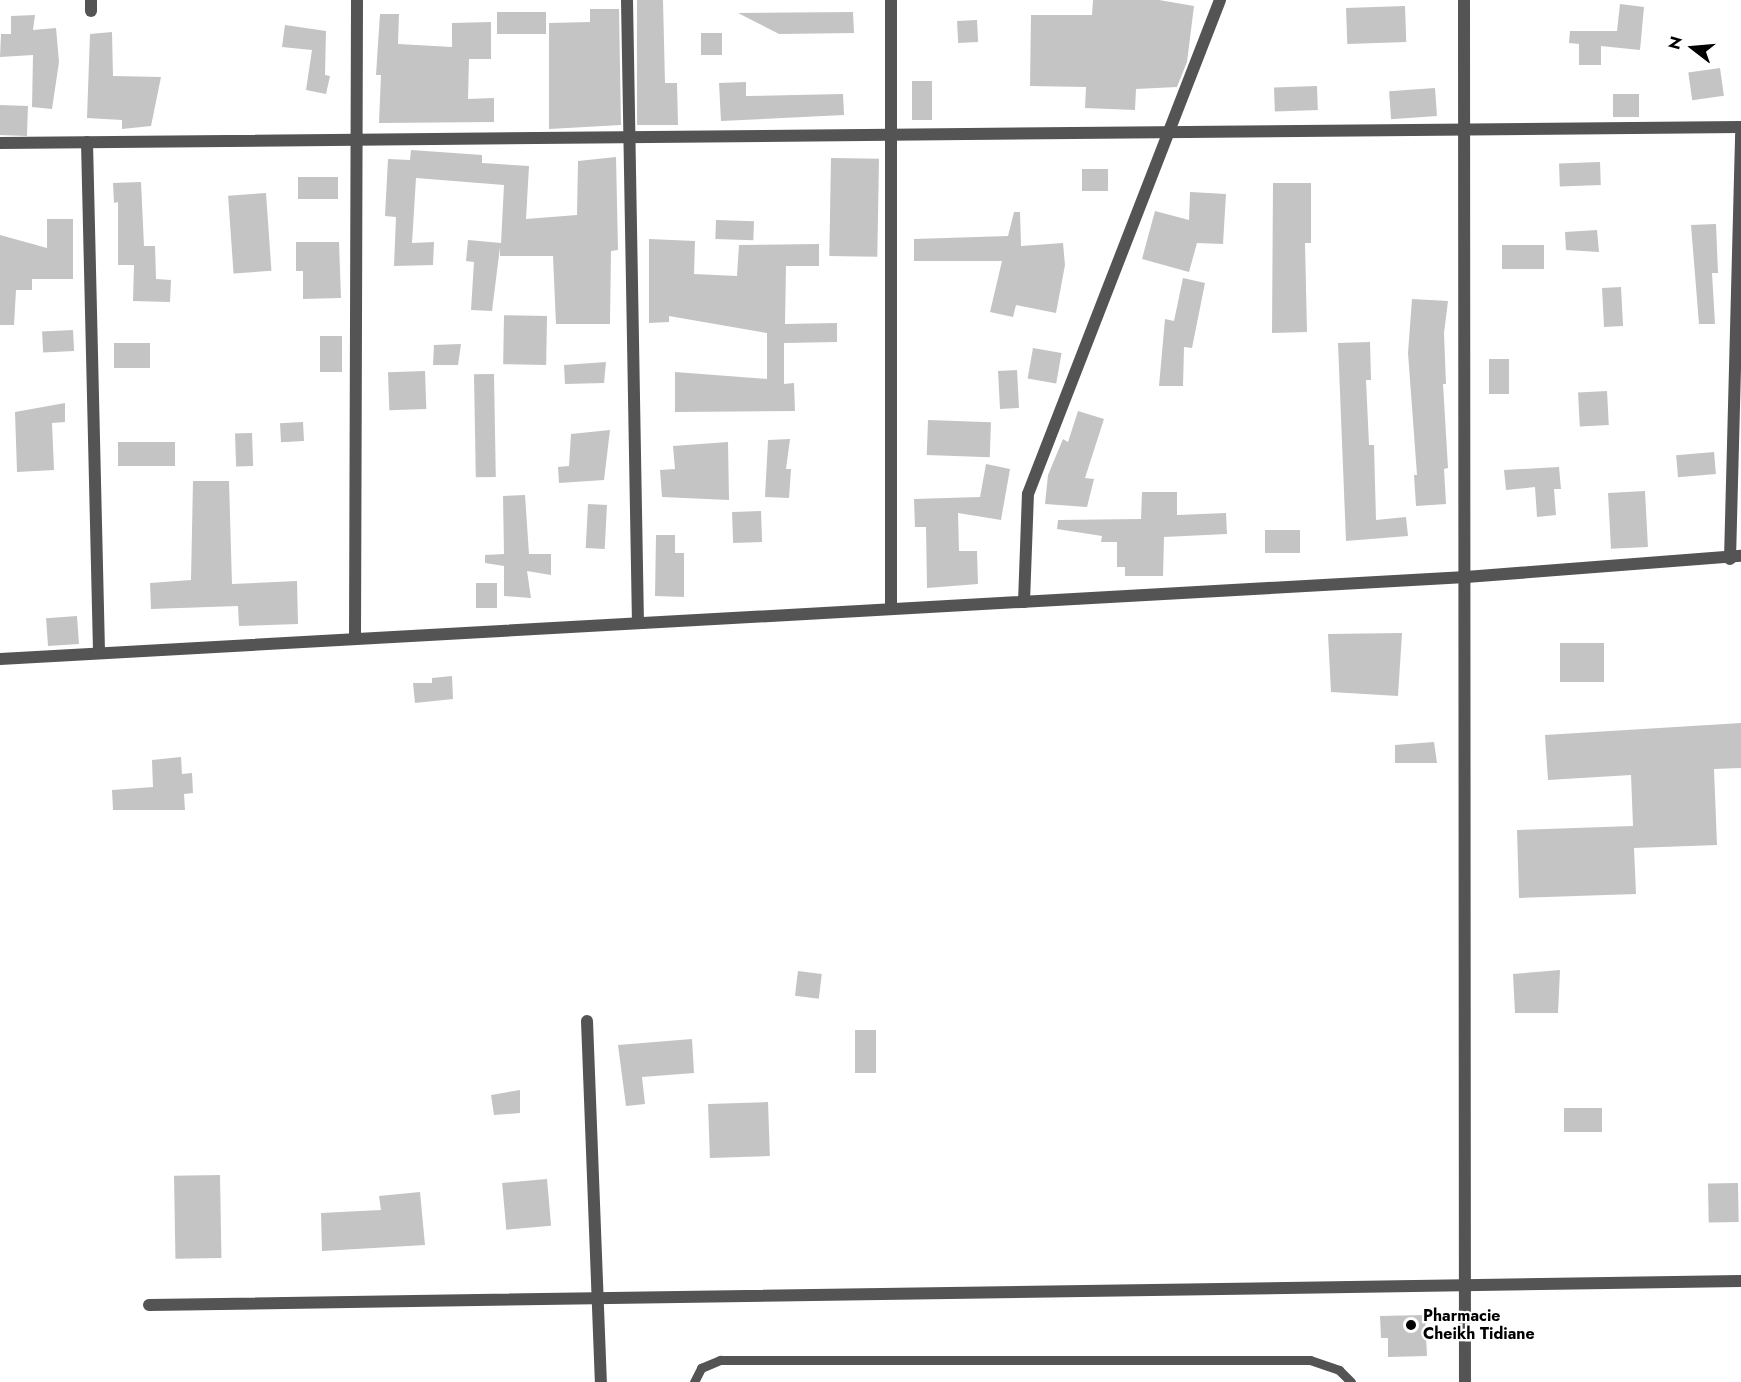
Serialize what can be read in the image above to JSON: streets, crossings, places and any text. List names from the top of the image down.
{
  "places": ["Pharmacie Cheikh Tidiane"],
  "north": "left"
}
